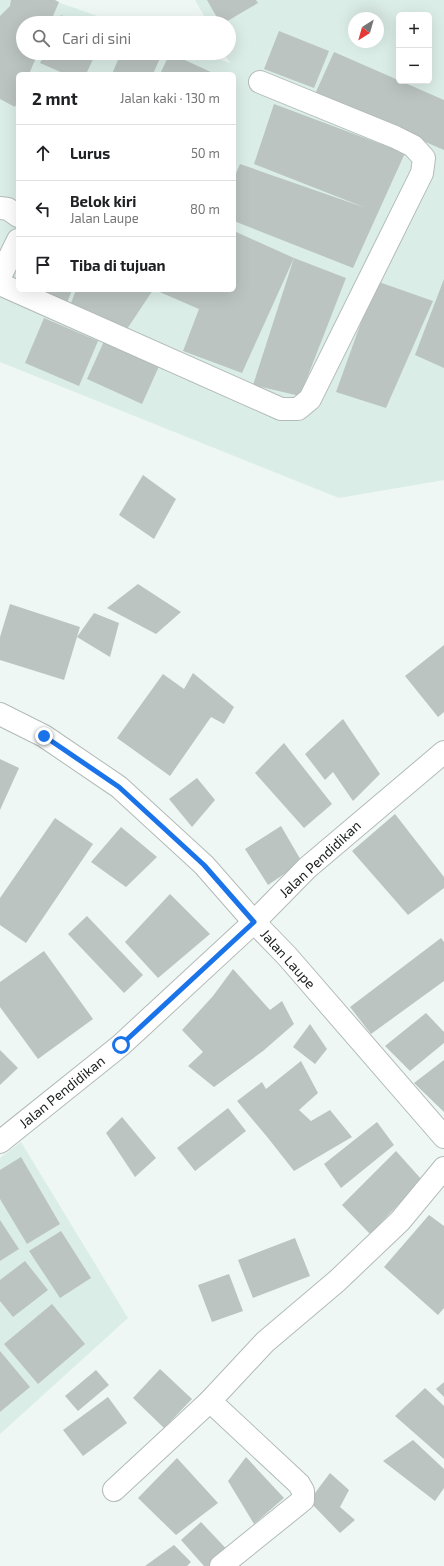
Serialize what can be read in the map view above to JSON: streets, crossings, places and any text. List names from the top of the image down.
{
  "streets": {
    "street": ["Jalan Pendidikan", "Jalan Laupe"]
  },
  "crossings": [
    ["Jalan Pendidikan", "Jalan Laupe"]
  ],
  "north": "bottom left",
  "page": {
    "map_buttons": ["+", "−"],
    "search": "Cari di sini",
    "heading": ["2 mnt", "Jalan kaki · 130 m"],
    "list": [
      ["Lurus", "50 m"],
      ["Belok kiri", "Jalan Laupe", "80 m"],
      "Tiba di tujuan"
    ]
  }
}
